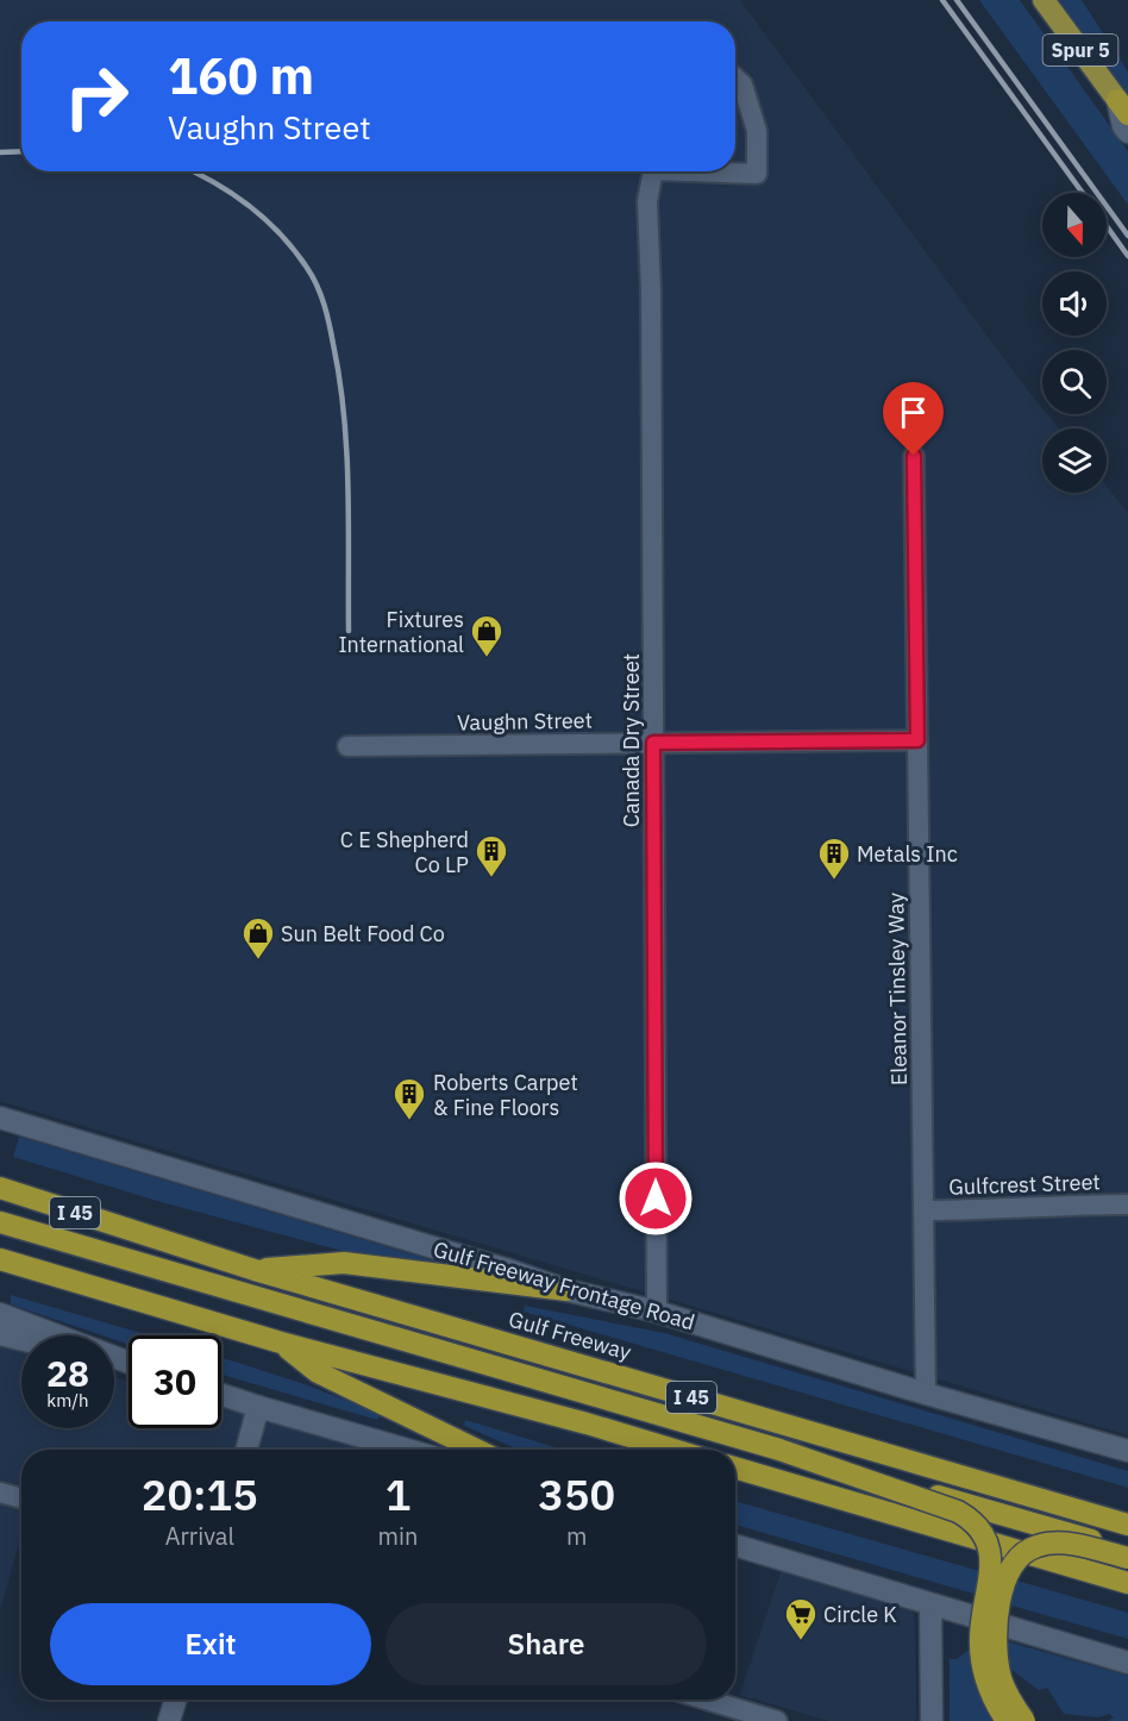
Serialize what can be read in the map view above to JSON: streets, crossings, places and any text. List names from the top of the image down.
{
  "streets": {
    "highway": ["Spur 5", "I 45", "Gulf Freeway"],
    "main road": ["Gulf Freeway Frontage Road"],
    "street": [
      "Vaughn Street",
      "Canada Dry Street",
      "Eleanor Tinsley Way",
      "Gulfcrest Street"
    ]
  },
  "crossings": [
    ["Vaughn Street", "Canada Dry Street"],
    ["Vaughn Street", "Eleanor Tinsley Way"],
    ["Canada Dry Street", "Gulf Freeway Frontage Road"],
    ["Eleanor Tinsley Way", "Gulfcrest Street"],
    ["Eleanor Tinsley Way", "Gulf Freeway Frontage Road"]
  ],
  "places": {
    "shop": ["Fixtures International", "Sun Belt Food Co"],
    "building": ["C E Shepherd Co LP", "Metals Inc", "Roberts Carpet & Fine Floors"],
    "supermarket": ["Circle K"]
  },
  "north": "bottom",
  "page": {
    "turn": ["160 m", "Vaughn Street"],
    "speed": "28 km/h",
    "limit": "30",
    "eta": [
      "20:15",
      "Arrival",
      "1",
      "min",
      "350",
      "m"
    ],
    "buttons": ["Exit", "Share"]
  }
}
